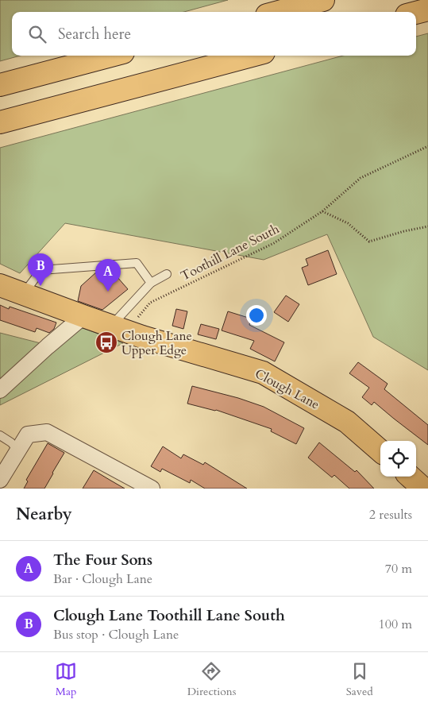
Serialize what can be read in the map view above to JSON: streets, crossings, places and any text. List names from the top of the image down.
{
  "streets": {
    "main road": ["Clough Lane"],
    "path": ["Toothill Lane South"]
  },
  "crossings": [
    ["Toothill Lane South", "Clough Lane"]
  ],
  "places": {
    "bus stop": ["Clough Lane Upper Edge"]
  },
  "page": {
    "search": "Search here",
    "pins": ["B", "A"],
    "heading": ["Nearby", "2 results"],
    "list": [
      {
        "mark": "A",
        "name": "The Four Sons",
        "note": "Bar · Clough Lane",
        "value": "70 m"
      },
      {
        "mark": "B",
        "name": "Clough Lane Toothill Lane South",
        "note": "Bus stop · Clough Lane",
        "value": "100 m"
      }
    ],
    "nav": ["Map", "Directions", "Saved"]
  }
}
